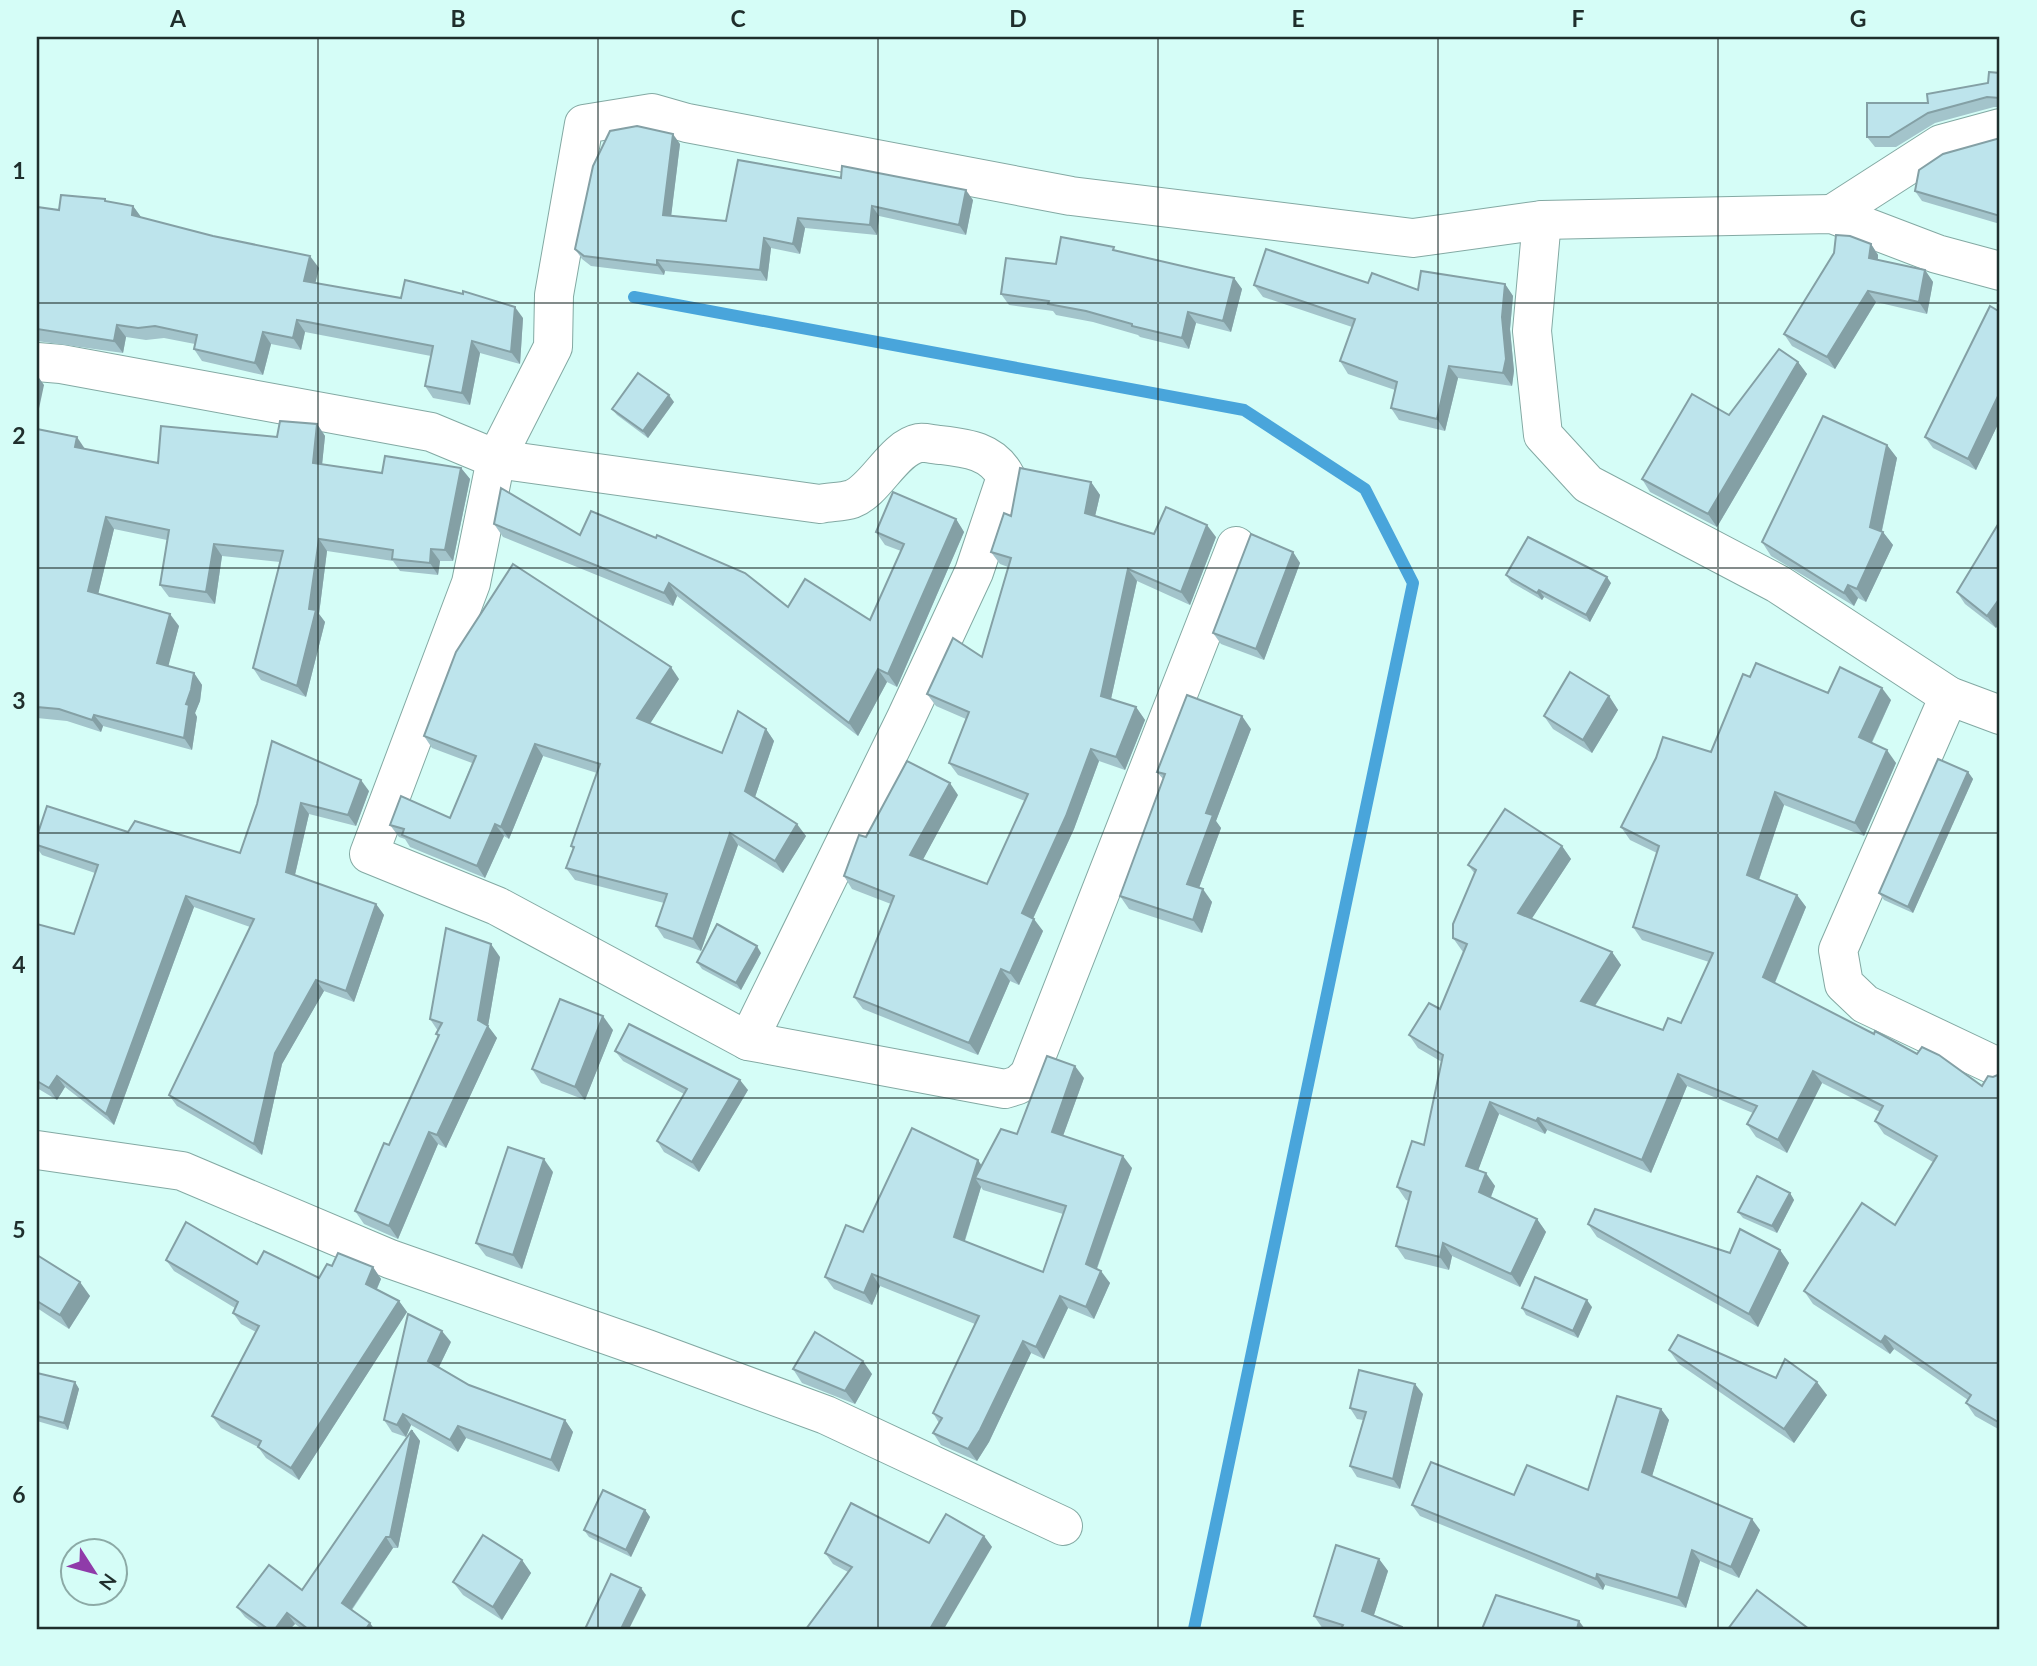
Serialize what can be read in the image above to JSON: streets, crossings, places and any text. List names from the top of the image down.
{
  "north": "bottom right",
  "grid": {
    "columns": [
      "A",
      "B",
      "C",
      "D",
      "E",
      "F",
      "G"
    ],
    "rows": [
      "1",
      "2",
      "3",
      "4",
      "5",
      "6"
    ]
  }
}
